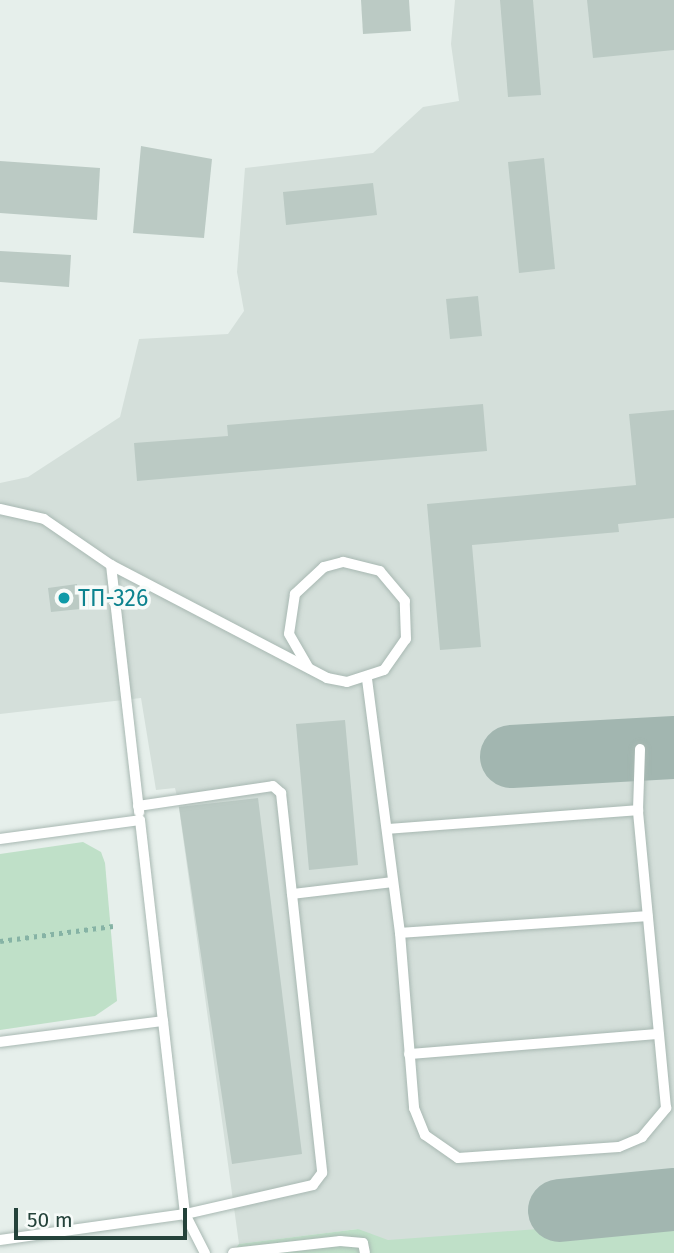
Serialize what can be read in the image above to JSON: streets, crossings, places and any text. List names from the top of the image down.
{
  "places": ["ТП-326"],
  "scale_bar": "50 m"
}
